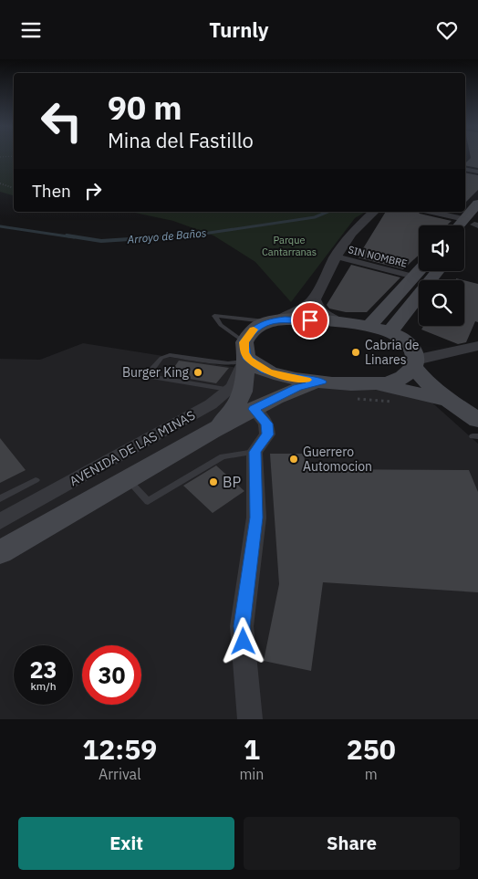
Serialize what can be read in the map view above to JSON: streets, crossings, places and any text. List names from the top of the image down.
{
  "streets": {
    "street": ["SIN NOMBRE", "AVENIDA DE LAS MINAS"]
  },
  "water": ["Arroyo de Baños"],
  "parks": ["Parque Cantarranas"],
  "places": [
    "Cabria de Linares",
    "Burger King",
    "Guerrero Automocion",
    "BP"
  ],
  "page": {
    "header": "Turnly",
    "turn": ["90 m", "Mina del Fastillo"],
    "then": "Then",
    "speed": "23 km/h",
    "limit": "30",
    "eta": [
      "12:59",
      "Arrival",
      "1",
      "min",
      "250",
      "m"
    ],
    "buttons": ["Exit", "Share"]
  }
}
